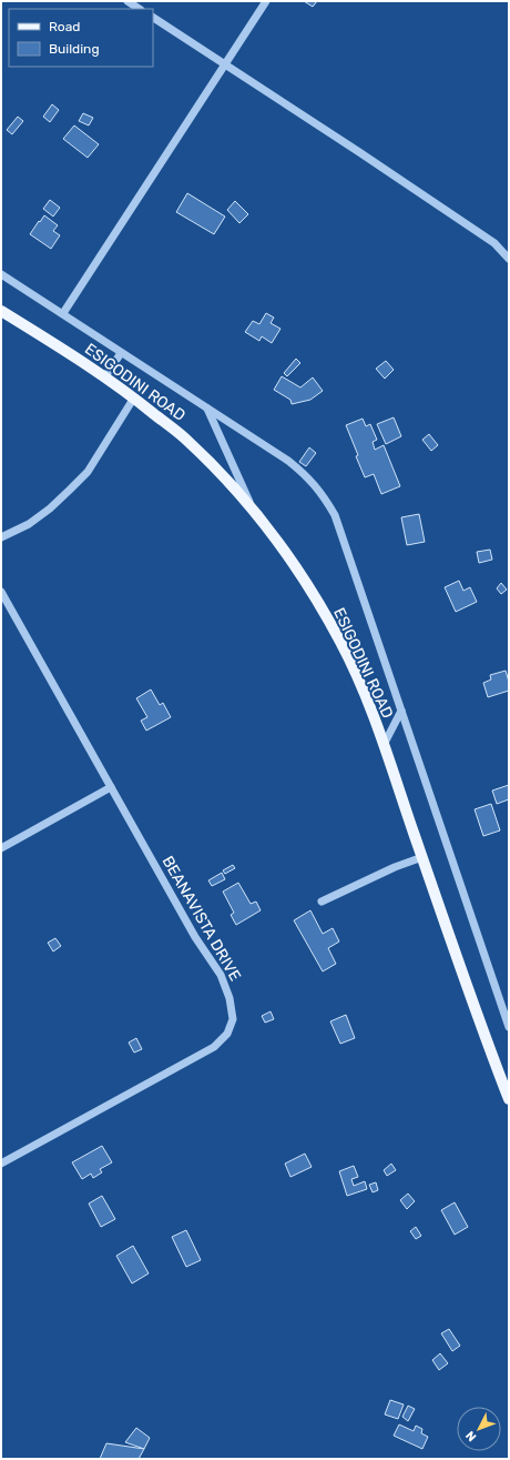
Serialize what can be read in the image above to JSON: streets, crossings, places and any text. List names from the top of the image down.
{
  "streets": {
    "main road": ["ESIGODINI ROAD"],
    "street": ["BEANAVISTA DRIVE"]
  },
  "legend": ["Road", "Building"],
  "north": "bottom left"
}
